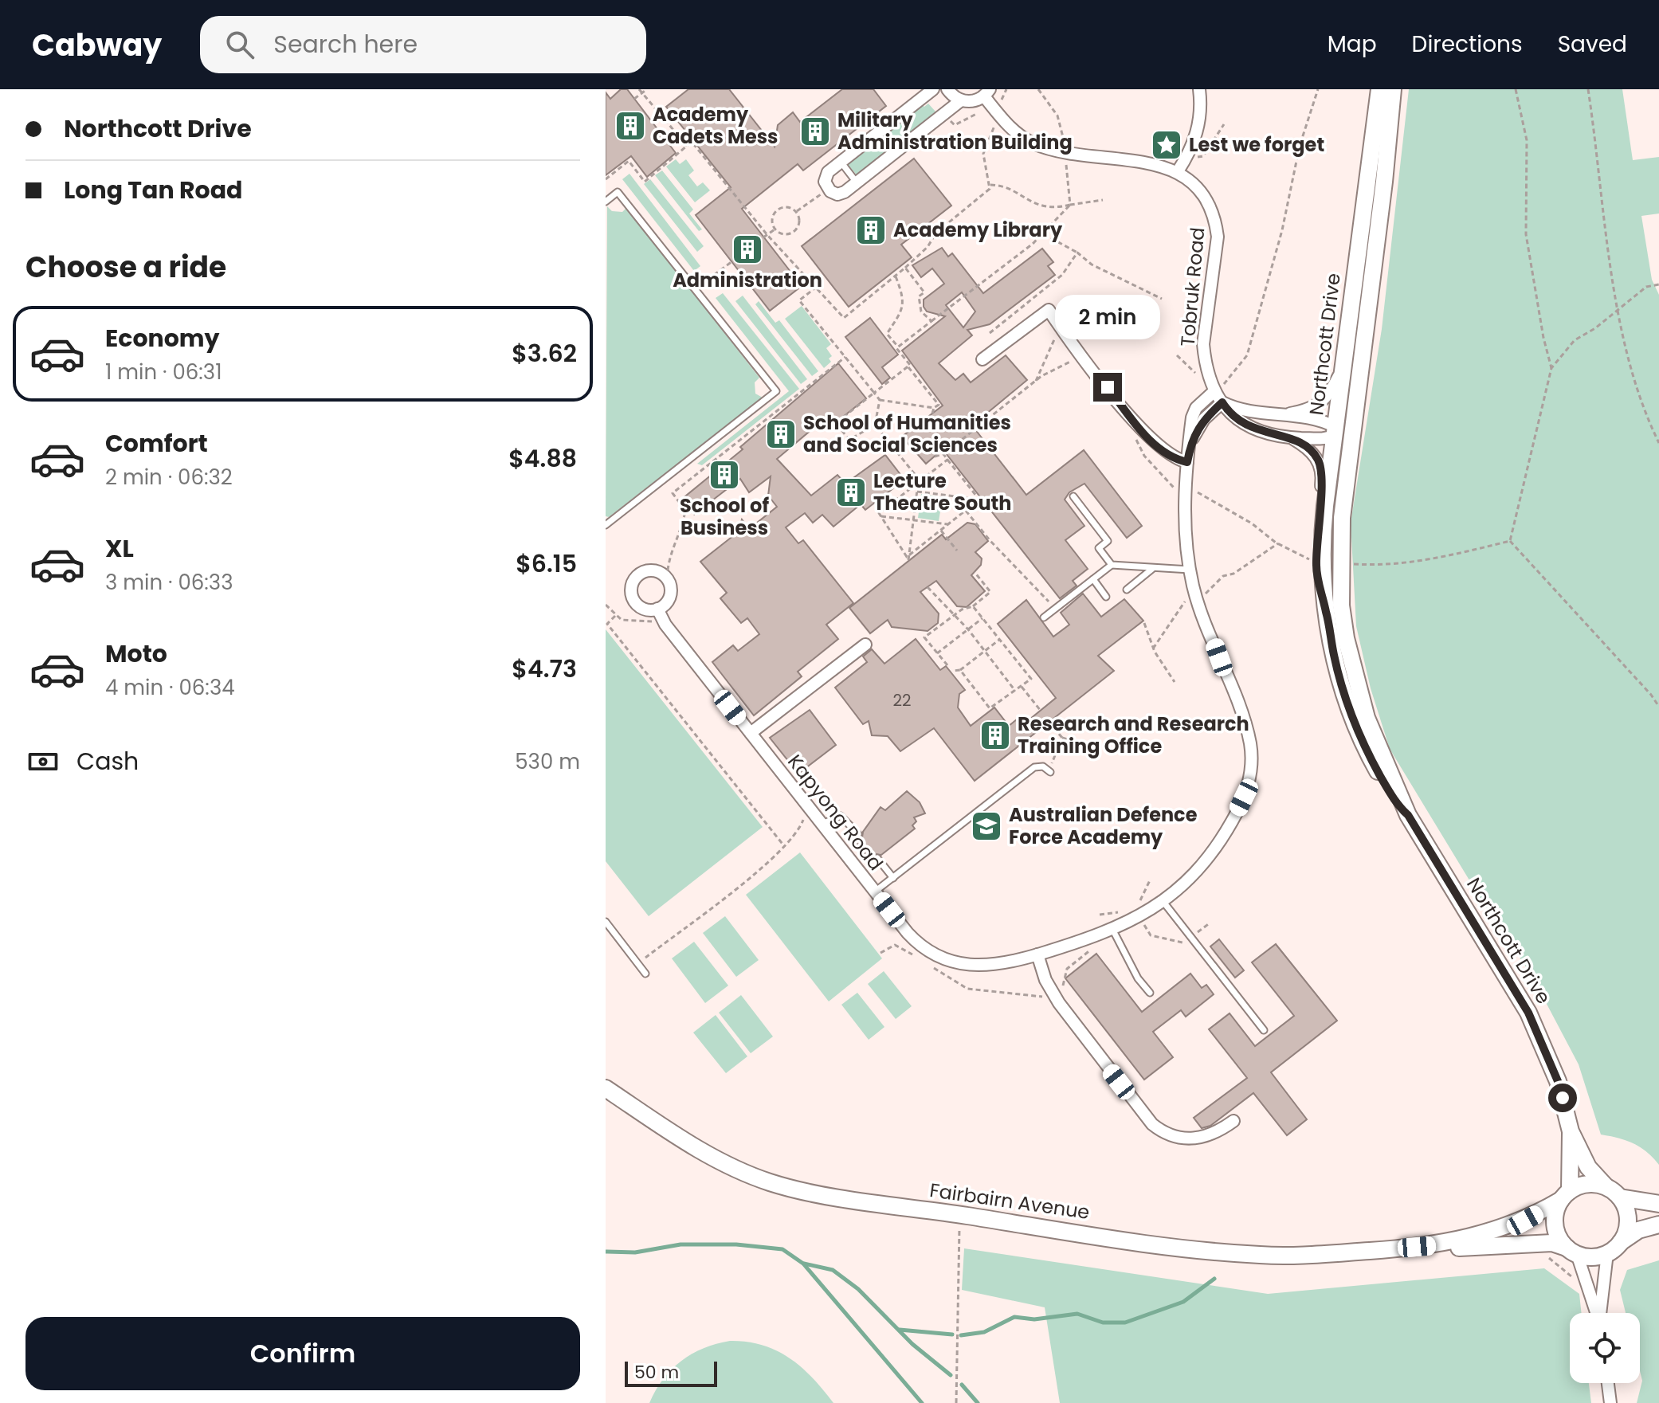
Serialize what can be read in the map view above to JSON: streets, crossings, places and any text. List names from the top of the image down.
{
  "streets": {
    "street": [
      "Tobruk Road",
      "Northcott Drive",
      "Kapyong Road",
      "Fairbairn Avenue"
    ]
  },
  "crossings": [
    ["Tobruk Road", "Northcott Drive"],
    ["Tobruk Road", "Kapyong Road"],
    ["Northcott Drive", "Fairbairn Avenue"]
  ],
  "places": {
    "building": [
      "Academy Cadets Mess",
      "Military Administration Building",
      "Academy Library",
      "Administration",
      "School of Humanities and Social Sciences",
      "School of Business",
      "Lecture Theatre South",
      "Research and Research Training Office"
    ],
    "place": ["Lest we forget"],
    "school or university": ["Australian Defence Force Academy"]
  },
  "house_numbers": ["22"],
  "scale_bar": "50 m",
  "page": {
    "header": "Cabway",
    "search": "Search here",
    "nav": ["Map", "Directions", "Saved"],
    "banner": ["Northcott Drive", "Long Tan Road"],
    "heading": "Choose a ride",
    "bubble": "2 min",
    "list": [
      {
        "name": "Economy",
        "note": "1 min · 06:31",
        "value": "$3.62"
      },
      {
        "name": "Comfort",
        "note": "2 min · 06:32",
        "value": "$4.88"
      },
      {
        "name": "XL",
        "note": "3 min · 06:33",
        "value": "$6.15"
      },
      {
        "name": "Moto",
        "note": "4 min · 06:34",
        "value": "$4.73"
      }
    ],
    "pay": ["Cash", "530 m"],
    "buttons": "Confirm",
    "scale": "50 m"
  }
}
